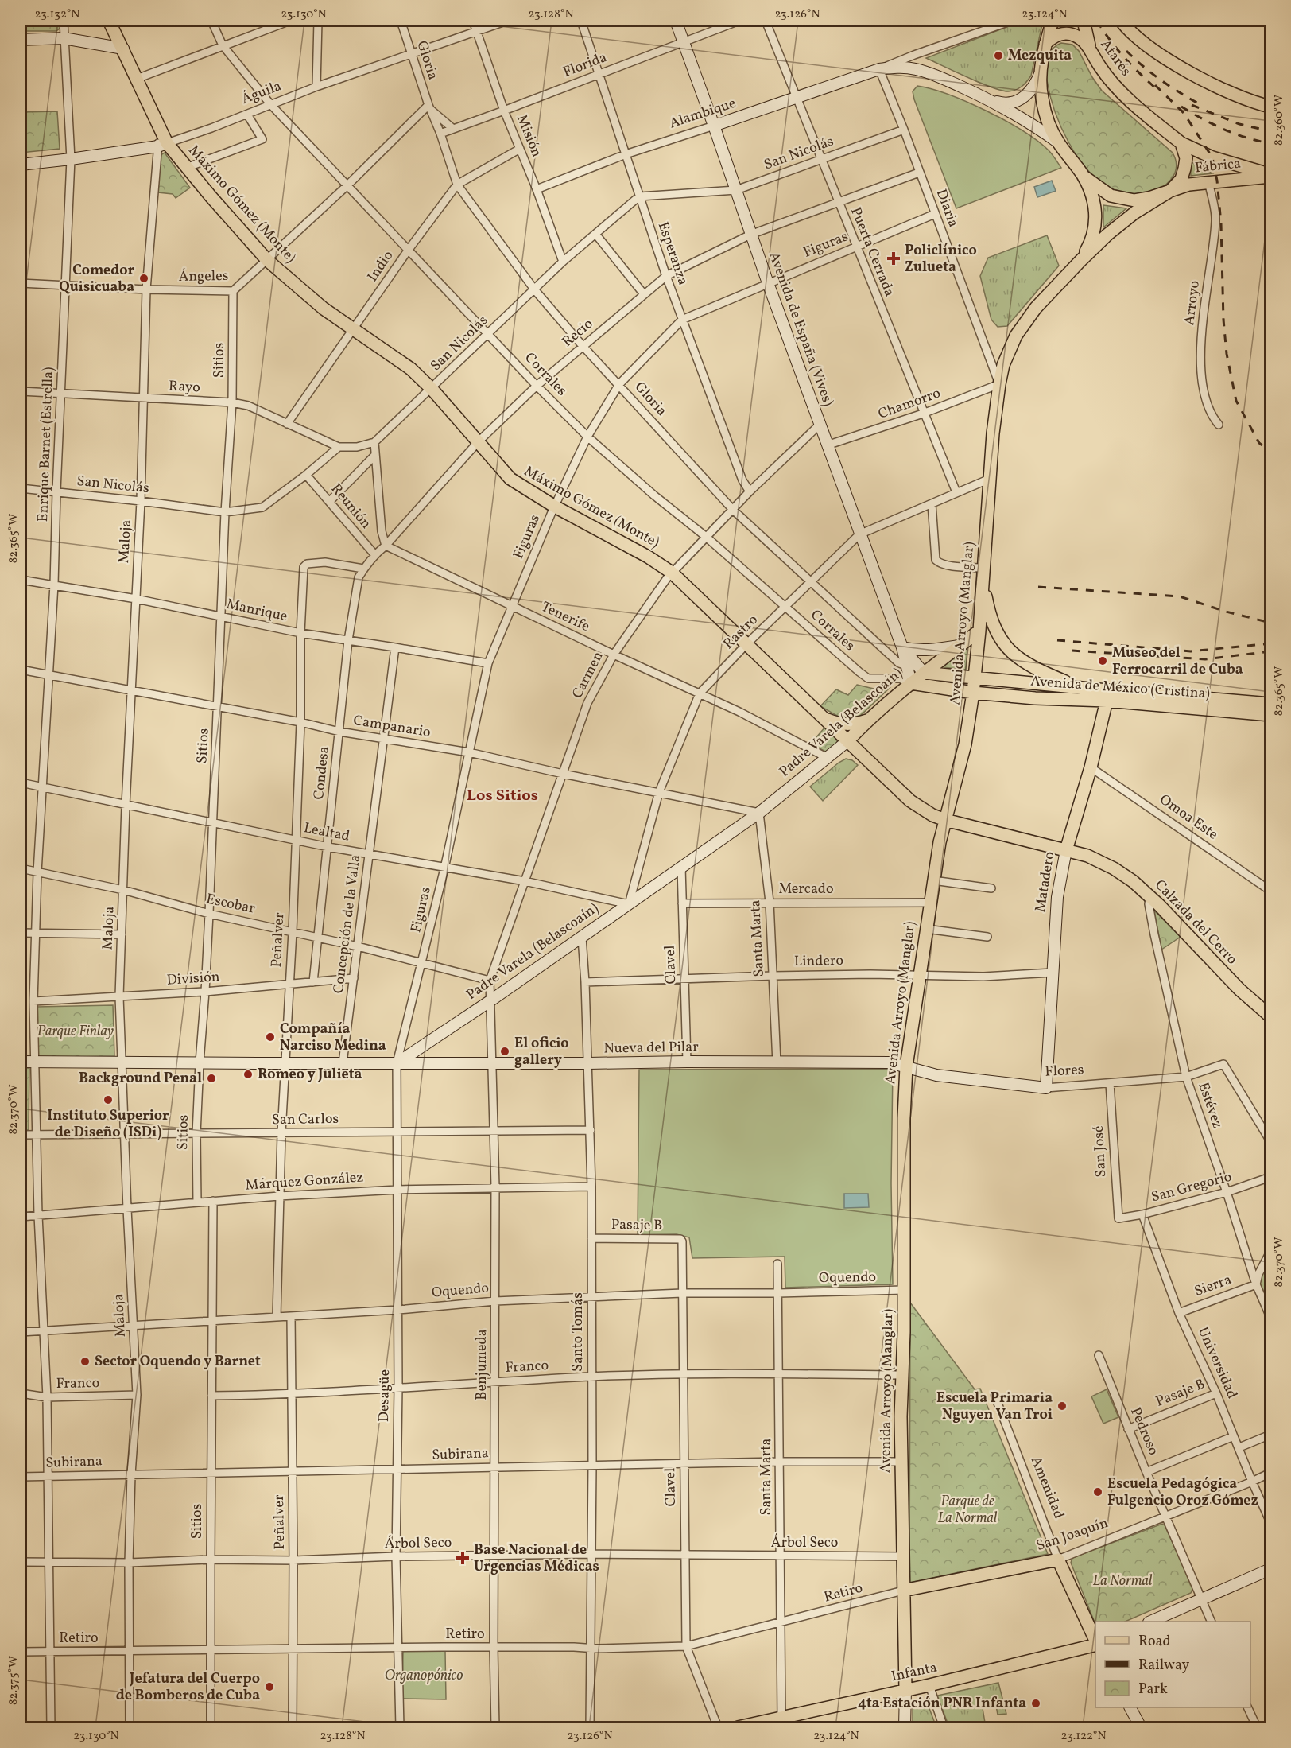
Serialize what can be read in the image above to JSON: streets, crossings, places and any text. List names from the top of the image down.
{
  "streets": {
    "main road": [
      "Atarés",
      "Fábrica",
      "Máximo Gómez (Monte)",
      "Avenida Arroyo (Manglar)",
      "Avenida de México (Cristina)",
      "Padre Varela (Belascoaín)",
      "Matadero",
      "Calzada del Cerro",
      "Amenidad",
      "San Joaquín",
      "Infanta"
    ],
    "street": [
      "Gloria",
      "Florida",
      "Águila",
      "Alambique",
      "Misión",
      "San Nicolás",
      "Diaria",
      "Figuras",
      "Puerta Cerrada",
      "Esperanza",
      "Indio",
      "Ángeles",
      "Arroyo",
      "Avenida de España (Vives)",
      "Recio",
      "Sitios",
      "Corrales",
      "Rayo",
      "Chamorro",
      "Enrique Barnet (Estrella)",
      "Reunión",
      "Maloja",
      "Manrique",
      "Tenerife",
      "Rastro",
      "Carmen",
      "Campanario",
      "Condesa",
      "Omoa Este",
      "Lealtad",
      "Mercado",
      "Escobar",
      "Concepción de la Valla",
      "Santa Marta",
      "Peñalver",
      "Lindero",
      "Clavel",
      "División",
      "Nueva del Pilar",
      "Flores",
      "Estévez",
      "San Carlos",
      "San José",
      "Márquez González",
      "San Gregorio",
      "Pasaje B",
      "Oquendo",
      "Sierra",
      "Santo Tomás",
      "Universidad",
      "Benjumeda",
      "Franco",
      "Desagüe",
      "Pedroso",
      "Subirana",
      "Árbol Seco",
      "Retiro"
    ]
  },
  "crossings": [
    ["Atarés", "Fábrica"],
    ["Gloria", "Florida"],
    ["Gloria", "Águila"],
    ["Gloria", "San Nicolás"],
    ["Gloria", "Figuras"],
    ["Gloria", "Indio"],
    ["Gloria", "Ángeles"],
    ["Gloria", "Avenida de España (Vives)"],
    ["Gloria", "Recio"],
    ["Gloria", "Rastro"],
    ["Gloria", "Carmen"],
    ["Florida", "Misión"],
    ["Florida", "Esperanza"],
    ["Florida", "Avenida de España (Vives)"],
    ["Águila", "Misión"],
    ["Águila", "Máximo Gómez (Monte)"],
    ["Águila", "Corrales"],
    ["Águila", "Enrique Barnet (Estrella)"],
    ["Águila", "Maloja"],
    ["Alambique", "Misión"],
    ["Alambique", "Diaria"],
    ["Alambique", "Puerta Cerrada"],
    ["Alambique", "Esperanza"],
    ["Alambique", "Avenida de España (Vives)"],
    ["Misión", "San Nicolás"],
    ["Misión", "Indio"],
    ["San Nicolás", "Máximo Gómez (Monte)"],
    ["San Nicolás", "Diaria"],
    ["San Nicolás", "Puerta Cerrada"],
    ["San Nicolás", "Esperanza"],
    ["San Nicolás", "Avenida de España (Vives)"],
    ["San Nicolás", "Sitios"],
    ["San Nicolás", "Corrales"],
    ["San Nicolás", "Rayo"],
    ["San Nicolás", "Enrique Barnet (Estrella)"],
    ["San Nicolás", "Reunión"],
    ["San Nicolás", "Maloja"],
    ["Fábrica", "Arroyo"],
    ["Máximo Gómez (Monte)", "Figuras"],
    ["Máximo Gómez (Monte)", "Indio"],
    ["Máximo Gómez (Monte)", "Ángeles"],
    ["Máximo Gómez (Monte)", "Recio"],
    ["Máximo Gómez (Monte)", "Maloja"],
    ["Máximo Gómez (Monte)", "Avenida Arroyo (Manglar)"],
    ["Máximo Gómez (Monte)", "Rastro"],
    ["Máximo Gómez (Monte)", "Carmen"],
    ["Máximo Gómez (Monte)", "Padre Varela (Belascoaín)"],
    ["Máximo Gómez (Monte)", "Matadero"],
    ["Máximo Gómez (Monte)", "Calzada del Cerro"],
    ["Diaria", "Figuras"],
    ["Diaria", "Recio"],
    ["Diaria", "Chamorro"],
    ["Diaria", "Avenida Arroyo (Manglar)"],
    ["Figuras", "Puerta Cerrada"],
    ["Figuras", "Esperanza"],
    ["Figuras", "Avenida de España (Vives)"],
    ["Figuras", "Corrales"],
    ["Figuras", "Manrique"],
    ["Figuras", "Tenerife"],
    ["Figuras", "Padre Varela (Belascoaín)"],
    ["Figuras", "Campanario"],
    ["Figuras", "Lealtad"],
    ["Figuras", "Escobar"],
    ["Figuras", "Nueva del Pilar"],
    ["Figuras", "Desagüe"],
    ["Puerta Cerrada", "Recio"],
    ["Puerta Cerrada", "Chamorro"],
    ["Puerta Cerrada", "Rastro"],
    ["Esperanza", "Recio"],
    ["Esperanza", "Carmen"],
    ["Indio", "Corrales"],
    ["Indio", "Rayo"],
    ["Ángeles", "Sitios"],
    ["Ángeles", "Corrales"],
    ["Ángeles", "Enrique Barnet (Estrella)"],
    ["Ángeles", "Maloja"],
    ["Avenida de España (Vives)", "Recio"],
    ["Avenida de España (Vives)", "Corrales"],
    ["Avenida de España (Vives)", "Chamorro"],
    ["Avenida de España (Vives)", "Rastro"],
    ["Avenida de España (Vives)", "Carmen"],
    ["Avenida de España (Vives)", "Avenida de México (Cristina)"],
    ["Avenida de España (Vives)", "Padre Varela (Belascoaín)"],
    ["Recio", "Corrales"],
    ["Recio", "Reunión"],
    ["Recio", "Tenerife"],
    ["Recio", "Condesa"],
    ["Recio", "Peñalver"],
    ["Sitios", "Rayo"],
    ["Sitios", "Manrique"],
    ["Sitios", "Campanario"],
    ["Sitios", "Lealtad"],
    ["Sitios", "Escobar"],
    ["Sitios", "División"],
    ["Sitios", "San Carlos"],
    ["Sitios", "Márquez González"],
    ["Sitios", "Oquendo"],
    ["Sitios", "Franco"],
    ["Sitios", "Subirana"],
    ["Sitios", "Árbol Seco"],
    ["Sitios", "Retiro"],
    ["Corrales", "Rastro"],
    ["Corrales", "Carmen"],
    ["Corrales", "Avenida de México (Cristina)"],
    ["Corrales", "Padre Varela (Belascoaín)"],
    ["Rayo", "Enrique Barnet (Estrella)"],
    ["Rayo", "Maloja"],
    ["Chamorro", "Avenida Arroyo (Manglar)"],
    ["Enrique Barnet (Estrella)", "Manrique"],
    ["Enrique Barnet (Estrella)", "Campanario"],
    ["Enrique Barnet (Estrella)", "Lealtad"],
    ["Enrique Barnet (Estrella)", "Escobar"],
    ["Enrique Barnet (Estrella)", "División"],
    ["Enrique Barnet (Estrella)", "San Carlos"],
    ["Enrique Barnet (Estrella)", "Márquez González"],
    ["Enrique Barnet (Estrella)", "Oquendo"],
    ["Enrique Barnet (Estrella)", "Franco"],
    ["Enrique Barnet (Estrella)", "Subirana"],
    ["Enrique Barnet (Estrella)", "Árbol Seco"],
    ["Enrique Barnet (Estrella)", "Retiro"],
    ["Maloja", "Manrique"],
    ["Maloja", "Campanario"],
    ["Maloja", "Lealtad"],
    ["Maloja", "Escobar"],
    ["Maloja", "División"],
    ["Maloja", "San Carlos"],
    ["Maloja", "Márquez González"],
    ["Maloja", "Oquendo"],
    ["Maloja", "Franco"],
    ["Maloja", "Subirana"],
    ["Maloja", "Árbol Seco"],
    ["Maloja", "Retiro"],
    ["Manrique", "Condesa"],
    ["Manrique", "Concepción de la Valla"],
    ["Manrique", "Peñalver"],
    ["Tenerife", "Rastro"],
    ["Tenerife", "Carmen"],
    ["Tenerife", "Padre Varela (Belascoaín)"],
    ["Avenida Arroyo (Manglar)", "Rastro"],
    ["Avenida Arroyo (Manglar)", "Avenida de México (Cristina)"],
    ["Avenida Arroyo (Manglar)", "Padre Varela (Belascoaín)"],
    ["Avenida Arroyo (Manglar)", "Mercado"],
    ["Avenida Arroyo (Manglar)", "Lindero"],
    ["Avenida Arroyo (Manglar)", "Nueva del Pilar"],
    ["Avenida Arroyo (Manglar)", "Flores"],
    ["Avenida Arroyo (Manglar)", "Oquendo"],
    ["Avenida Arroyo (Manglar)", "Franco"],
    ["Avenida Arroyo (Manglar)", "Subirana"],
    ["Avenida Arroyo (Manglar)", "San Joaquín"],
    ["Avenida Arroyo (Manglar)", "Árbol Seco"],
    ["Avenida Arroyo (Manglar)", "Retiro"],
    ["Avenida Arroyo (Manglar)", "Infanta"],
    ["Rastro", "Padre Varela (Belascoaín)"],
    ["Rastro", "Campanario"],
    ["Rastro", "Lealtad"],
    ["Carmen", "Padre Varela (Belascoaín)"],
    ["Carmen", "Campanario"],
    ["Carmen", "Lealtad"],
    ["Carmen", "Escobar"],
    ["Carmen", "Benjumeda"],
    ["Avenida de México (Cristina)", "Padre Varela (Belascoaín)"],
    ["Avenida de México (Cristina)", "Matadero"],
    ["Padre Varela (Belascoaín)", "Campanario"],
    ["Padre Varela (Belascoaín)", "Lealtad"],
    ["Padre Varela (Belascoaín)", "Santa Marta"],
    ["Padre Varela (Belascoaín)", "Clavel"],
    ["Padre Varela (Belascoaín)", "Nueva del Pilar"],
    ["Padre Varela (Belascoaín)", "Santo Tomás"],
    ["Padre Varela (Belascoaín)", "Benjumeda"],
    ["Padre Varela (Belascoaín)", "Desagüe"],
    ["Campanario", "Condesa"],
    ["Campanario", "Concepción de la Valla"],
    ["Campanario", "Santa Marta"],
    ["Campanario", "Peñalver"],
    ["Condesa", "Lealtad"],
    ["Condesa", "Escobar"],
    ["Condesa", "Peñalver"],
    ["Condesa", "División"],
    ["Omoa Este", "Matadero"],
    ["Lealtad", "Concepción de la Valla"],
    ["Lealtad", "Peñalver"],
    ["Matadero", "Calzada del Cerro"],
    ["Matadero", "Lindero"],
    ["Matadero", "Flores"],
    ["Mercado", "Santa Marta"],
    ["Mercado", "Clavel"],
    ["Escobar", "Concepción de la Valla"],
    ["Escobar", "Peñalver"],
    ["Calzada del Cerro", "Estévez"],
    ["Concepción de la Valla", "División"],
    ["Santa Marta", "Lindero"],
    ["Santa Marta", "Nueva del Pilar"],
    ["Santa Marta", "Oquendo"],
    ["Santa Marta", "Franco"],
    ["Santa Marta", "Subirana"],
    ["Santa Marta", "Árbol Seco"],
    ["Santa Marta", "Retiro"],
    ["Santa Marta", "Infanta"],
    ["Peñalver", "División"],
    ["Peñalver", "San Carlos"],
    ["Peñalver", "Márquez González"],
    ["Peñalver", "Oquendo"],
    ["Peñalver", "Franco"],
    ["Peñalver", "Subirana"],
    ["Peñalver", "Árbol Seco"],
    ["Peñalver", "Retiro"],
    ["Lindero", "Clavel"],
    ["Lindero", "Santo Tomás"],
    ["Clavel", "Nueva del Pilar"],
    ["Clavel", "Pasaje B"],
    ["Clavel", "Oquendo"],
    ["Clavel", "Franco"],
    ["Clavel", "Subirana"],
    ["Clavel", "Árbol Seco"],
    ["Clavel", "Retiro"],
    ["Nueva del Pilar", "Flores"],
    ["Nueva del Pilar", "Santo Tomás"],
    ["Nueva del Pilar", "Benjumeda"],
    ["Nueva del Pilar", "Desagüe"],
    ["Flores", "Estévez"],
    ["Flores", "San José"],
    ["Estévez", "San Gregorio"],
    ["Estévez", "Sierra"],
    ["San Carlos", "Santo Tomás"],
    ["San Carlos", "Benjumeda"],
    ["San Carlos", "Desagüe"],
    ["San José", "San Gregorio"],
    ["Márquez González", "Santo Tomás"],
    ["Márquez González", "Benjumeda"],
    ["Márquez González", "Desagüe"],
    ["San Gregorio", "Universidad"],
    ["Pasaje B", "Santo Tomás"],
    ["Pasaje B", "Universidad"],
    ["Pasaje B", "Pedroso"],
    ["Oquendo", "Santo Tomás"],
    ["Oquendo", "Benjumeda"],
    ["Oquendo", "Desagüe"],
    ["Sierra", "Universidad"],
    ["Santo Tomás", "Franco"],
    ["Santo Tomás", "Subirana"],
    ["Santo Tomás", "Árbol Seco"],
    ["Santo Tomás", "Retiro"],
    ["Universidad", "San Joaquín"],
    ["Benjumeda", "Franco"],
    ["Benjumeda", "Subirana"],
    ["Benjumeda", "Árbol Seco"],
    ["Benjumeda", "Retiro"],
    ["Franco", "Desagüe"],
    ["Desagüe", "Subirana"],
    ["Desagüe", "Árbol Seco"],
    ["Desagüe", "Retiro"],
    ["Pedroso", "San Joaquín"],
    ["Amenidad", "San Joaquín"],
    ["San Joaquín", "Retiro"]
  ],
  "districts": ["Los Sitios"],
  "parks": [
    "Parque Finlay",
    "Parque de La Normal",
    "La Normal",
    "Organopónico"
  ],
  "places": {
    "other": [
      "Mezquita",
      "Comedor Quisicuaba",
      "Museo del Ferrocarril de Cuba",
      "Compañía Narciso Medina",
      "El oficio gallery",
      "Romeo y Julieta",
      "Background Penal",
      "Instituto Superior de Diseño (ISDi)",
      "Sector Oquendo y Barnet",
      "Escuela Primaria Nguyen Van Troi",
      "Escuela Pedagógica Fulgencio Oroz Gómez",
      "Jefatura del Cuerpo de Bomberos de Cuba",
      "4ta Estación PNR Infanta"
    ],
    "health": ["Policlínico Zulueta", "Base Nacional de Urgencias Médicas"]
  },
  "legend": ["Road", "Railway", "Park"],
  "coordinates": [
    "23.132°N",
    "23.130°N",
    "23.128°N",
    "23.126°N",
    "23.124°N",
    "82.360°W",
    "82.365°W",
    "82.370°W",
    "82.375°W",
    "23.122°N"
  ]
}
